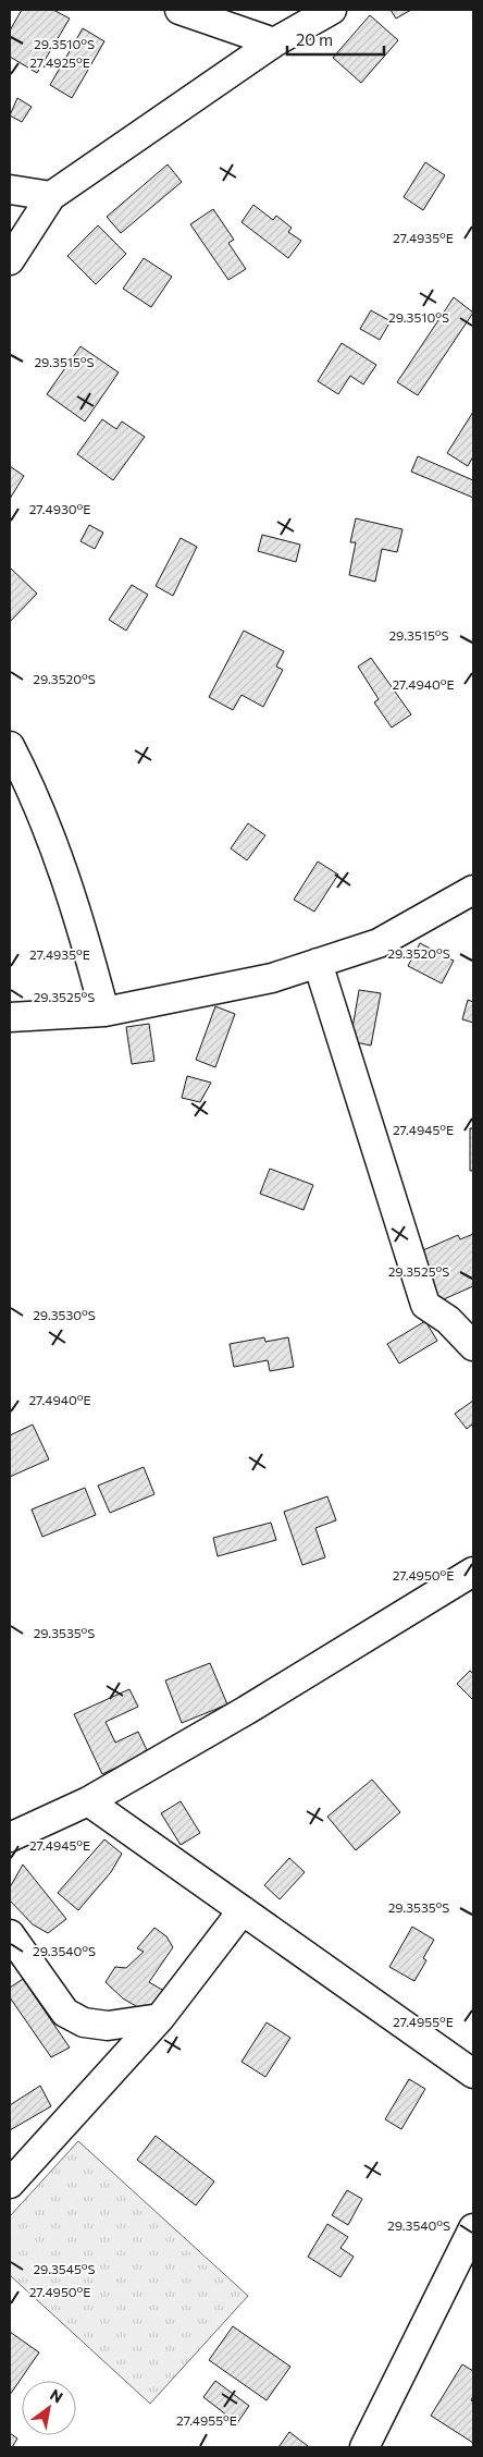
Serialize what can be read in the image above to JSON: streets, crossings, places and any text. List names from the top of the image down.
{
  "scale_bar": "20 m",
  "north": "top right",
  "coordinates": [
    "29.3510°S",
    "27.4925°E",
    "27.4935°E",
    "29.3515°S",
    "27.4930°E",
    "29.3520°S",
    "27.4940°E",
    "29.3525°S",
    "27.4945°E",
    "29.3530°S",
    "27.4950°E",
    "29.3535°S",
    "29.3540°S",
    "27.4955°E",
    "29.3545°S"
  ]
}
